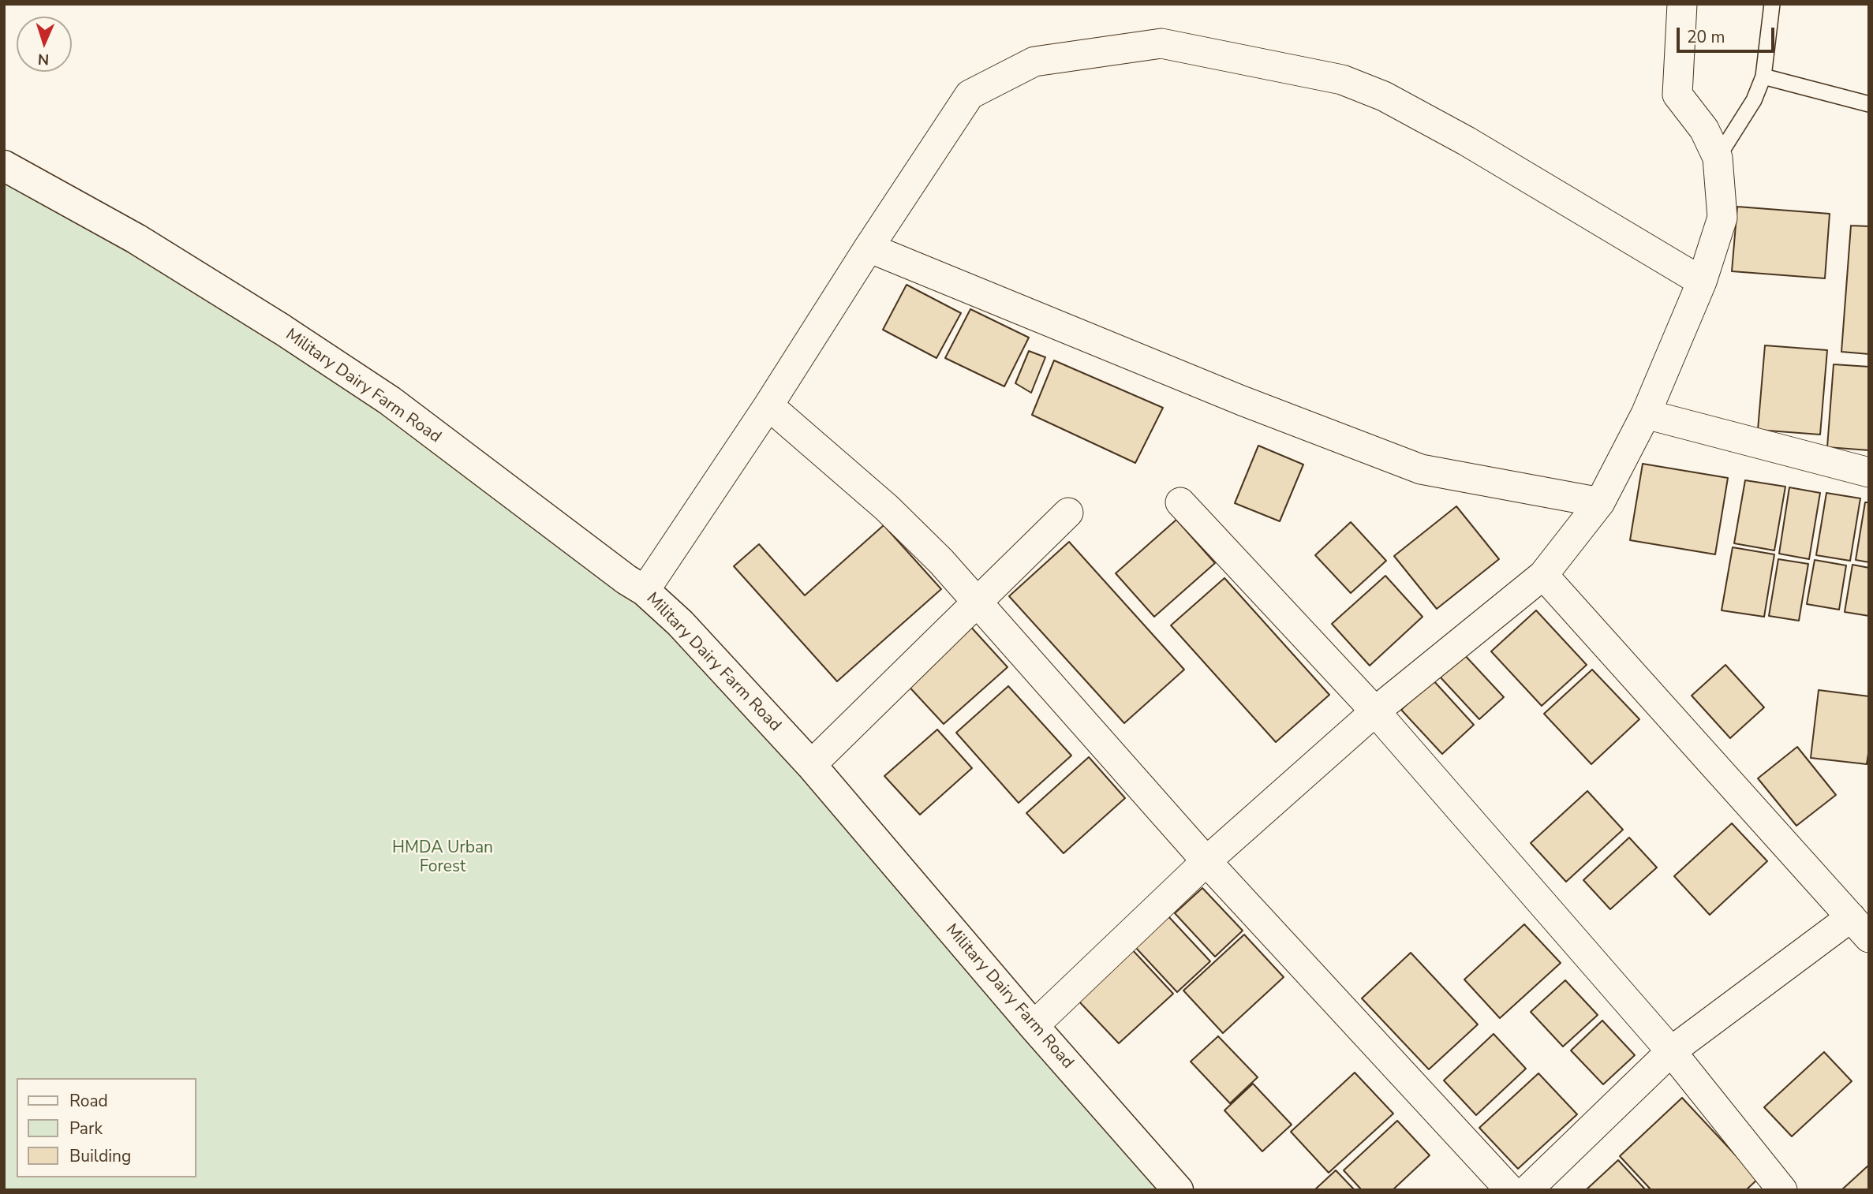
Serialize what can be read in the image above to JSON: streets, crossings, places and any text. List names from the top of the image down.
{
  "streets": {
    "main road": ["Military Dairy Farm Road"]
  },
  "parks": ["HMDA Urban Forest"],
  "legend": ["Road", "Park", "Building"],
  "scale_bar": "20 m",
  "north": "bottom"
}
